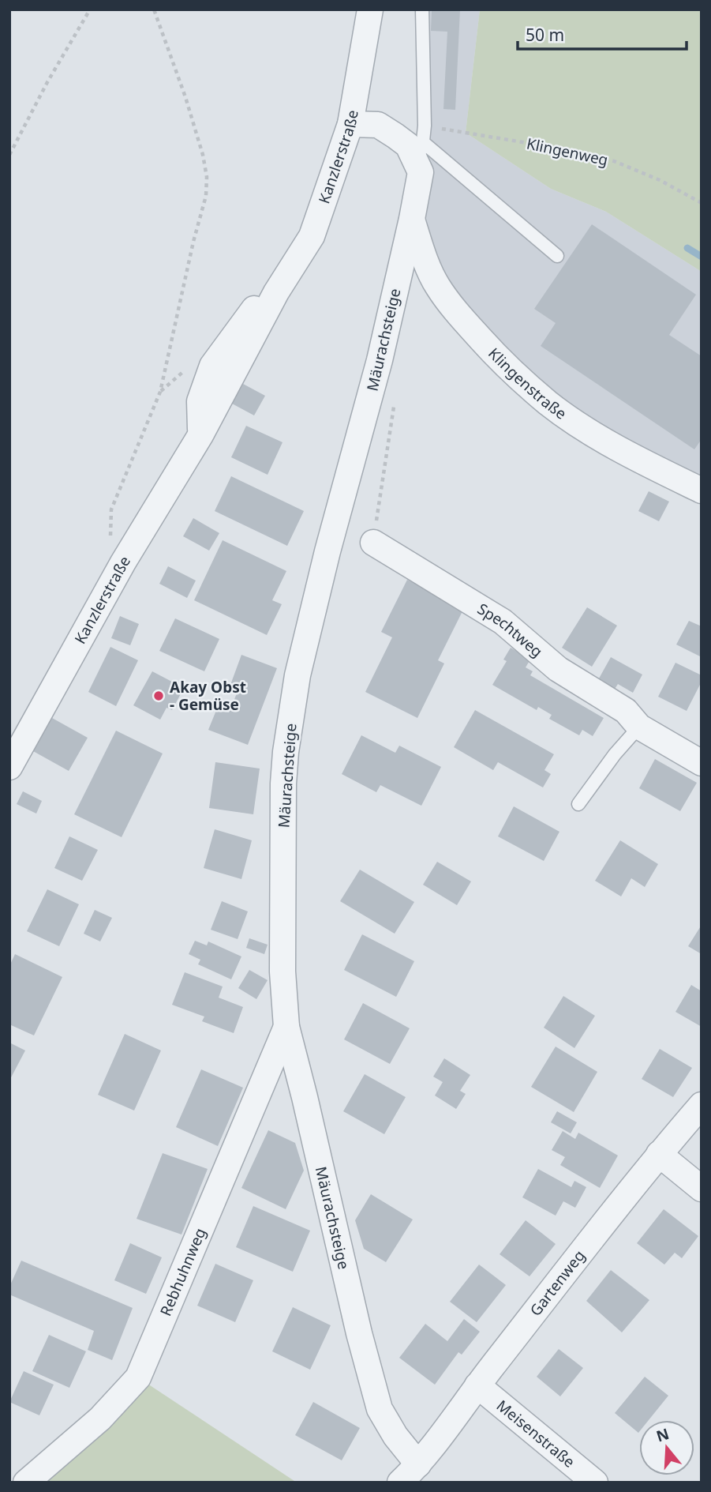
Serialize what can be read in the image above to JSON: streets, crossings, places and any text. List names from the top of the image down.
{
  "streets": {
    "street": [
      "Kanzlerstraße",
      "Mäurachsteige",
      "Klingenstraße",
      "Spechtweg",
      "Rebhuhnweg",
      "Gartenweg",
      "Meisenstraße"
    ],
    "path": ["Klingenweg"]
  },
  "crossings": [
    ["Mäurachsteige", "Klingenstraße"],
    ["Mäurachsteige", "Rebhuhnweg"],
    ["Mäurachsteige", "Gartenweg"],
    ["Gartenweg", "Meisenstraße"]
  ],
  "places": ["Akay Obst - Gemüse"],
  "scale_bar": "50 m",
  "north": "top"
}
